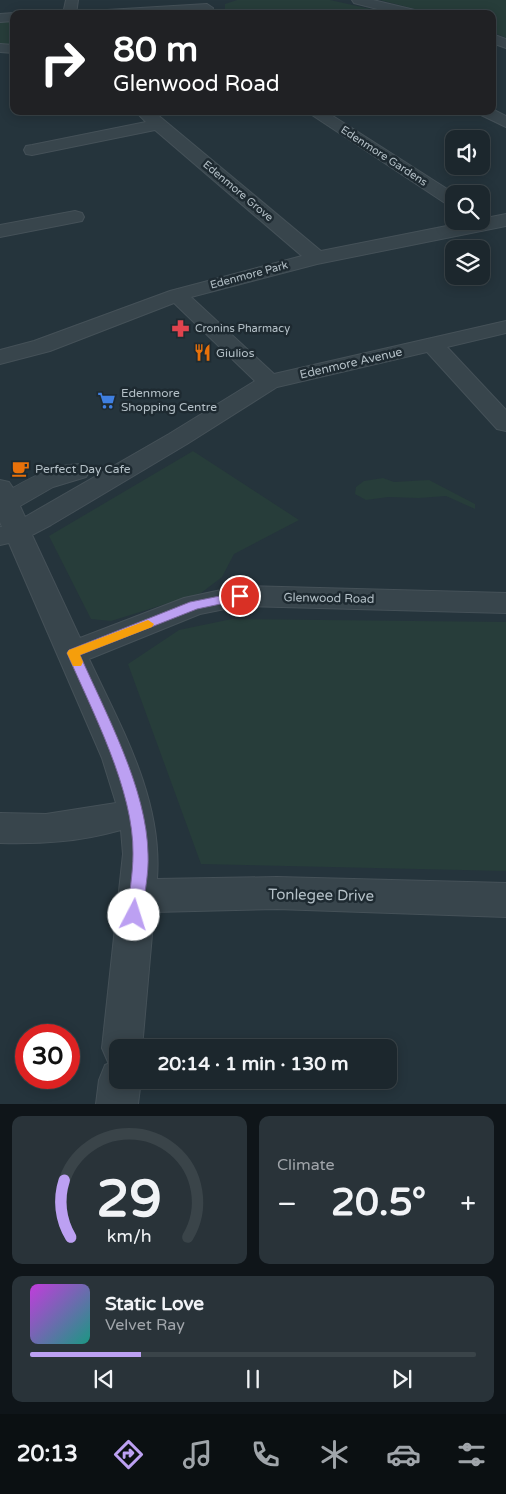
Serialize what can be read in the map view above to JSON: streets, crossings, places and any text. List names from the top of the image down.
{
  "streets": {
    "street": [
      "Edenmore Gardens",
      "Edenmore Grove",
      "Edenmore Park",
      "Edenmore Avenue",
      "Glenwood Road",
      "Tonlegee Drive"
    ]
  },
  "crossings": [
    ["Edenmore Grove", "Edenmore Park"]
  ],
  "places": {
    "pharmacy": ["Cronins Pharmacy"],
    "restaurant": ["Giulios"],
    "supermarket": ["Edenmore Shopping Centre"],
    "cafe": ["Perfect Day Cafe"]
  },
  "page": {
    "turn": ["80 m", "Glenwood Road"],
    "limit": "30",
    "trip": "20:14 · 1 min · 130 m",
    "tile": "Climate",
    "heat": ["−", "20.5°", "+"],
    "song": ["Static Love", "Velvet Ray"],
    "tabs": "20:13",
    "gauge": ["29", "km/h"]
  }
}
